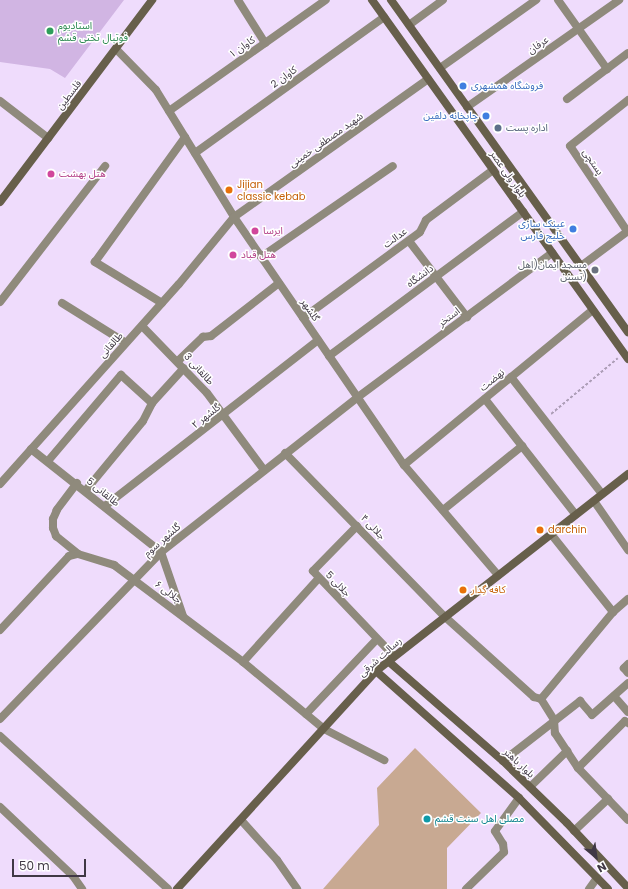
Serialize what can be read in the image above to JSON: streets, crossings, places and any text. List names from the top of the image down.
{
  "streets": {
    "main road": [
      "فلسطین",
      "بلوار ولی عصر",
      "رسالت شرقی",
      "بلوار باهنر"
    ],
    "street": [
      "عرفان",
      "کاوان ۱",
      "کاوان 2",
      "شهید مصطفی خمینی",
      "پستچی",
      "عدالت",
      "دانشگاه",
      "گلشهر",
      "استخر",
      "طالقانی",
      "طالقانی 3",
      "نهضت",
      "گلشهر ۲",
      "طالقانی 5",
      "جلالی ۴",
      "گلشهر سوم",
      "جلالی 5",
      "جلالی ۶"
    ]
  },
  "crossings": [
    ["عرفان", "بلوار ولی عصر"],
    ["کاوان ۱", "گلشهر"],
    ["کاوان 2", "بلوار ولی عصر"],
    ["کاوان 2", "گلشهر"],
    ["فلسطین", "گلشهر"],
    ["شهید مصطفی خمینی", "بلوار ولی عصر"],
    ["شهید مصطفی خمینی", "گلشهر"],
    ["شهید مصطفی خمینی", "طالقانی"],
    ["بلوار ولی عصر", "عدالت"],
    ["بلوار ولی عصر", "دانشگاه"],
    ["بلوار ولی عصر", "استخر"],
    ["بلوار ولی عصر", "نهضت"],
    ["عدالت", "گلشهر"],
    ["دانشگاه", "گلشهر"],
    ["گلشهر", "استخر"],
    ["گلشهر", "طالقانی"],
    ["گلشهر", "نهضت"],
    ["گلشهر", "گلشهر ۲"],
    ["گلشهر", "گلشهر سوم"],
    ["گلشهر", "رسالت شرقی"],
    ["استخر", "گلشهر سوم"],
    ["طالقانی", "طالقانی 3"],
    ["طالقانی", "طالقانی 5"],
    ["طالقانی 3", "گلشهر ۲"],
    ["طالقانی 3", "گلشهر سوم"],
    ["گلشهر ۲", "طالقانی 5"],
    ["طالقانی 5", "گلشهر سوم"],
    ["جلالی ۴", "گلشهر سوم"],
    ["جلالی ۴", "جلالی 5"],
    ["جلالی ۴", "رسالت شرقی"],
    ["گلشهر سوم", "جلالی ۶"],
    ["جلالی 5", "رسالت شرقی"],
    ["جلالی 5", "بلوار باهنر"],
    ["جلالی ۶", "رسالت شرقی"],
    ["رسالت شرقی", "بلوار باهنر"]
  ],
  "places": [
    "استادیوم فوتبال تختی قشم",
    "فروشگاه همشهری",
    "چاپخانه دلفین",
    "اداره پست",
    "هتل بهشت",
    "Jijian classic kebab",
    "عینک سازی خلیج فارس",
    "ایرسا",
    "هتل قباد",
    "مسجد ایمان(اهل تسنن)",
    "darchin",
    "کافه گِدار",
    "مصلی اهل سنت قشم"
  ],
  "scale_bar": "50 m",
  "north": "bottom right"
}
